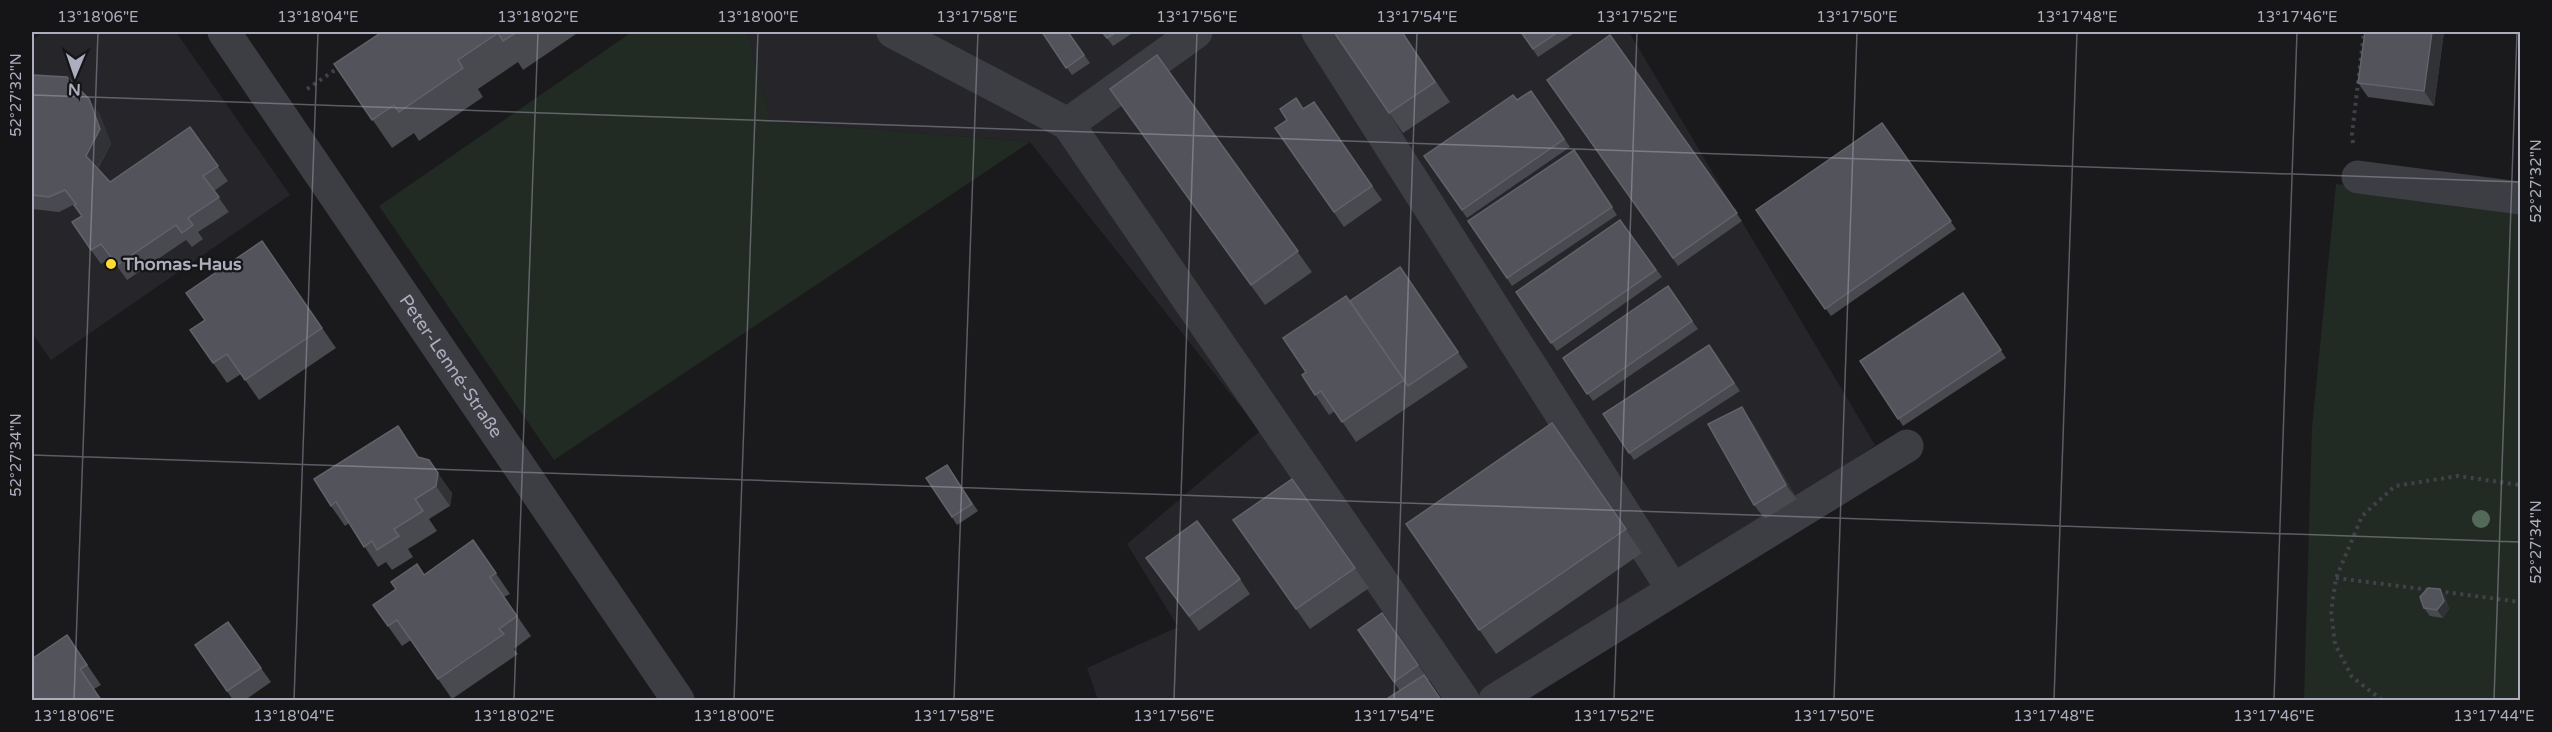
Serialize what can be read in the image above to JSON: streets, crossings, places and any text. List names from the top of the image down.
{
  "streets": {
    "street": ["Peter-Lenné-Straße"]
  },
  "places": ["Thomas-Haus"],
  "north": "bottom",
  "coordinates": [
    "13°18'06\"E",
    "13°18'04\"E",
    "13°18'02\"E",
    "13°18'00\"E",
    "13°17'58\"E",
    "13°17'56\"E",
    "13°17'54\"E",
    "13°17'52\"E",
    "13°17'50\"E",
    "13°17'48\"E",
    "13°17'46\"E",
    "52°27'32\"N",
    "52°27'34\"N",
    "13°17'44\"E"
  ]
}
